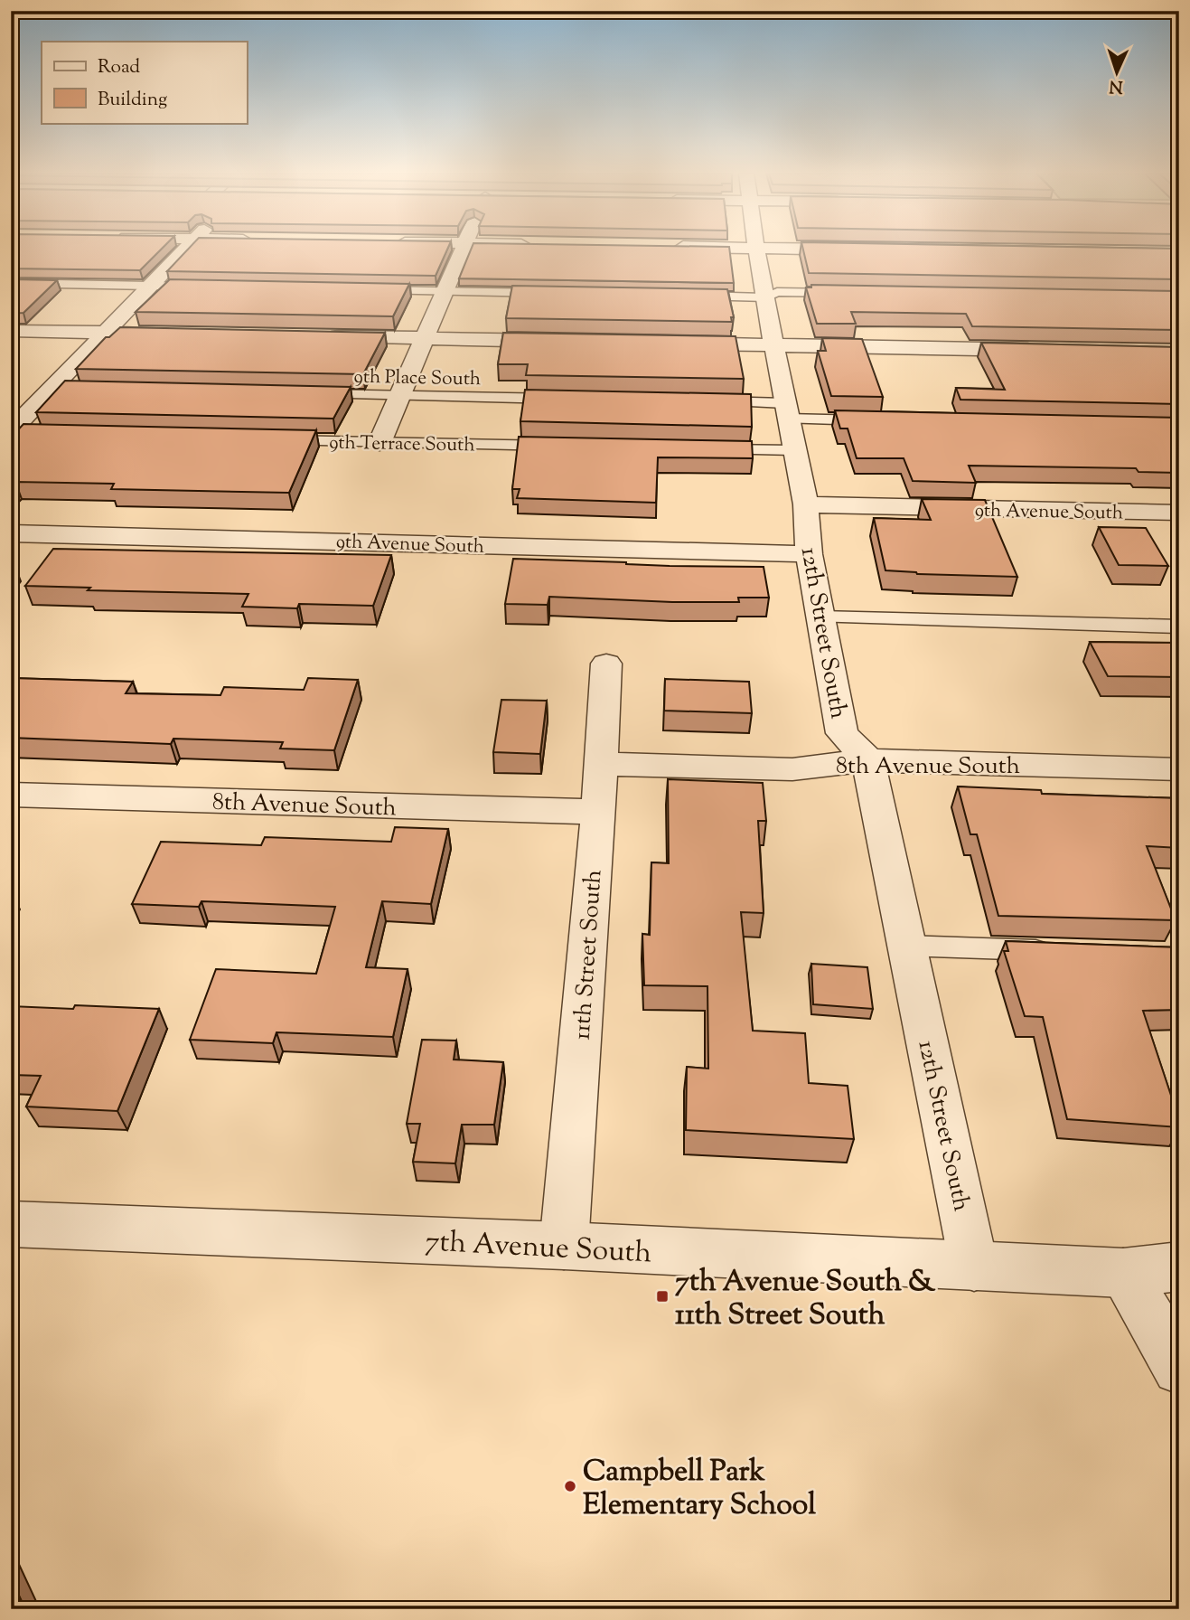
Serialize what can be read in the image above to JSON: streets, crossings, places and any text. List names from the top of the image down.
{
  "streets": {
    "street": [
      "9th Avenue South",
      "12th Street South",
      "8th Avenue South",
      "11th Street South",
      "7th Avenue South"
    ],
    "lane": ["9th Place South", "9th Terrace South"]
  },
  "crossings": [
    ["9th Avenue South", "12th Street South"],
    ["12th Street South", "8th Avenue South"],
    ["12th Street South", "7th Avenue South"],
    ["8th Avenue South", "11th Street South"],
    ["11th Street South", "7th Avenue South"]
  ],
  "places": {
    "transit": ["7th Avenue South & 11th Street South"],
    "other": ["Campbell Park Elementary School"]
  },
  "legend": ["Road", "Building"],
  "north": "bottom"
}
